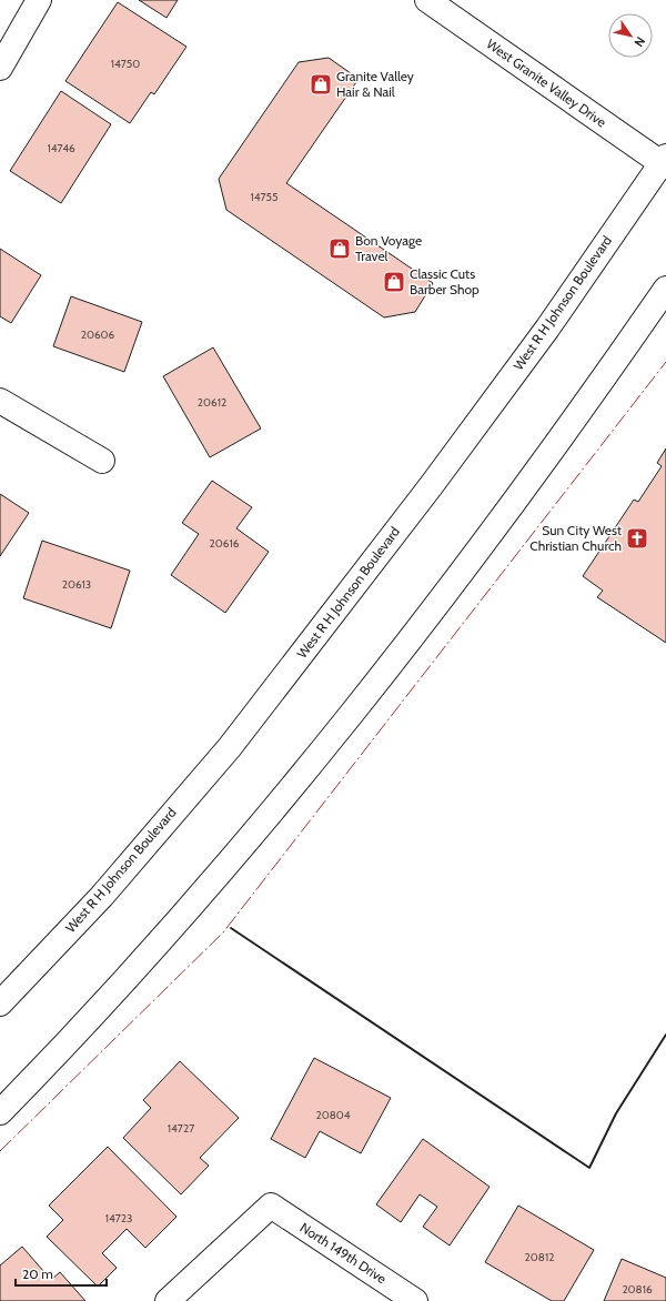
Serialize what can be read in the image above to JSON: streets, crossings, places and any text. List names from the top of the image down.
{
  "streets": {
    "main road": ["West Granite Valley Drive", "West R H Johnson Boulevard", "North 149th Drive"]
  },
  "crossings": [
    ["West Granite Valley Drive", "West R H Johnson Boulevard"]
  ],
  "places": {
    "shop": ["Granite Valley Hair & Nail", "Bon Voyage Travel", "Classic Cuts Barber Shop"],
    "church": ["Sun City West Christian Church"]
  },
  "house_numbers": [
    "14750",
    "14746",
    "14755",
    "20606",
    "20612",
    "20616",
    "20613",
    "20804",
    "14727",
    "14723",
    "20812",
    "20816"
  ],
  "scale_bar": "20 m",
  "north": "bottom right"
}
